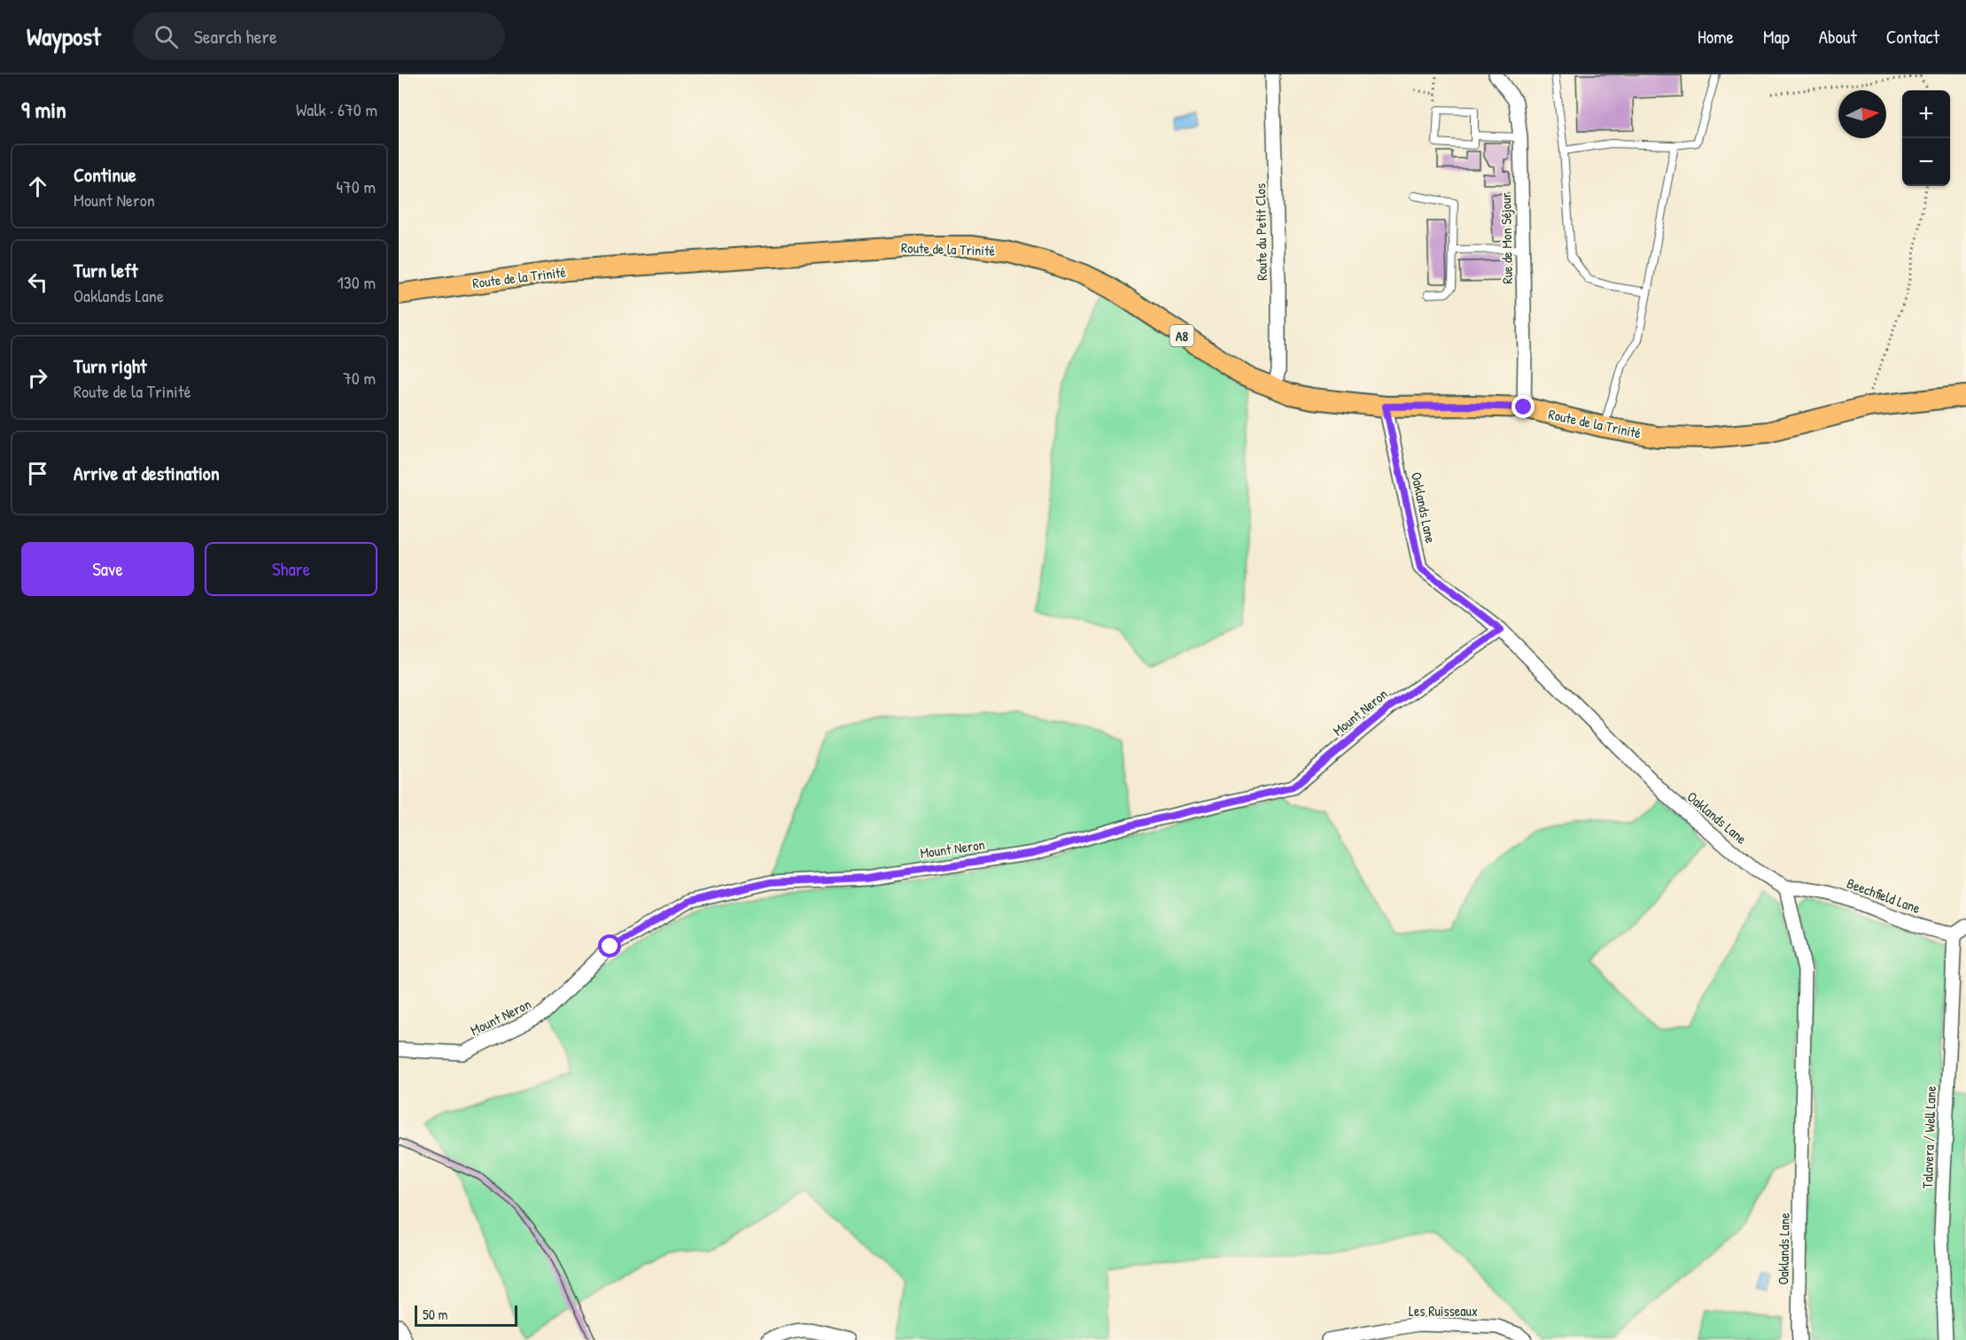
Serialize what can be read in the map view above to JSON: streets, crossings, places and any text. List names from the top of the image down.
{
  "streets": {
    "main road": ["Route de la Trinité", "A8"],
    "street": [
      "Route du Petit Clos",
      "Rue de Mon Séjour",
      "Oaklands Lane",
      "Mount Neron",
      "Beechfield Lane",
      "Talavera / Well Lane",
      "Les Ruisseaux"
    ]
  },
  "crossings": [
    ["Route du Petit Clos", "Route de la Trinité"],
    ["Rue de Mon Séjour", "Route de la Trinité"],
    ["Route de la Trinité", "Oaklands Lane"],
    ["Oaklands Lane", "Mount Neron"],
    ["Oaklands Lane", "Beechfield Lane"],
    ["Beechfield Lane", "Talavera / Well Lane"]
  ],
  "scale_bar": "50 m",
  "north": "right",
  "page": {
    "header": "Waypost",
    "search": "Search here",
    "nav": [
      "Home",
      "Map",
      "About",
      "Contact"
    ],
    "heading": ["9 min", "Walk · 670 m"],
    "map_buttons": ["+", "−"],
    "list": [
      ["Continue", "Mount Neron", "470 m"],
      ["Turn left", "Oaklands Lane", "130 m"],
      ["Turn right", "Route de la Trinité", "70 m"],
      "Arrive at destination"
    ],
    "buttons": ["Save", "Share"],
    "scale": "50 m"
  }
}
